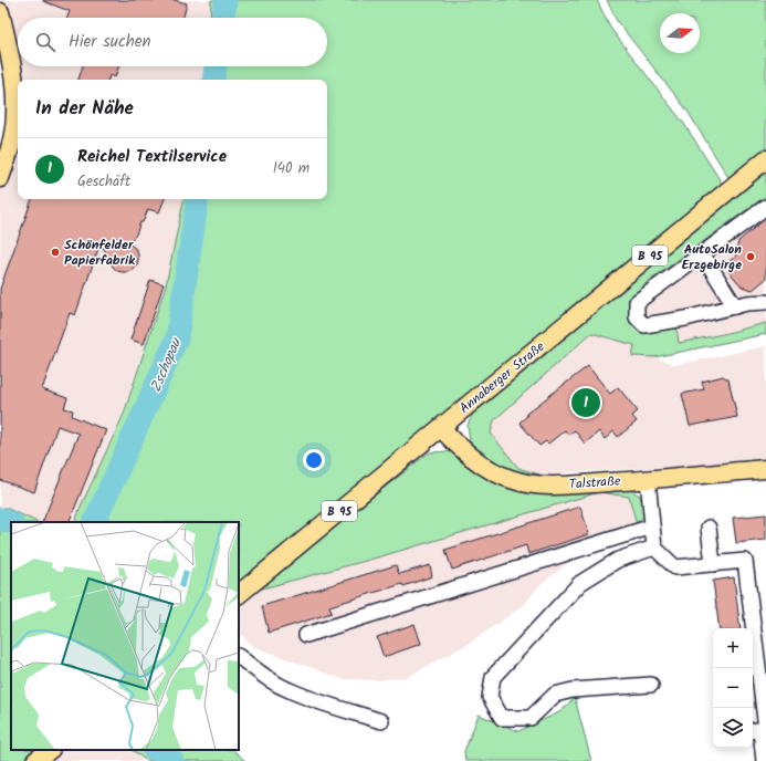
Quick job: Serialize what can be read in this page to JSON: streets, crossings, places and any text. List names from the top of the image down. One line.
{"streets":{"main road":["B 95","Annaberger Straße","Talstraße"]},"crossings":[["Annaberger Straße","Talstraße"]],"water":["Zschopau"],"places":["Schönfelder Papierfabrik","AutoSalon Erzgebirge"],"north":"right","page":{"search":"Hier suchen","heading":"In der Nähe","list":[{"mark":"1","name":"Reichel Textilservice","note":"Geschäft","value":"140 m"}],"pins":"1","map_buttons":["+","−"]}}
